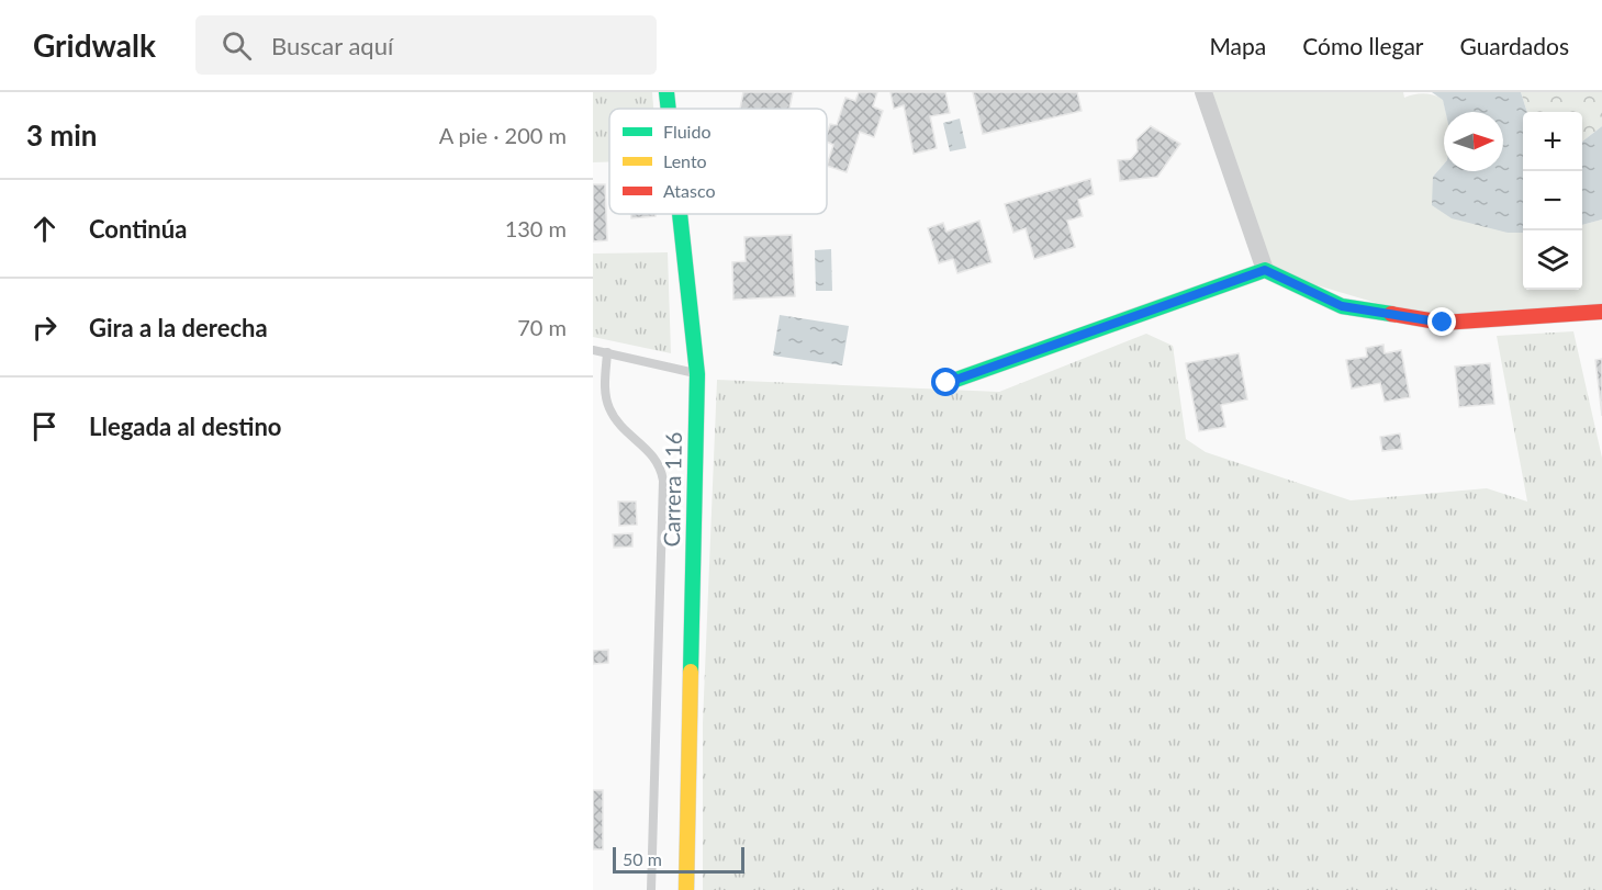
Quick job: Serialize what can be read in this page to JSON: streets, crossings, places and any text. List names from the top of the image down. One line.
{"streets":{"street":["Carrera 116"]},"legend":["Fluido","Lento","Atasco"],"scale_bar":"50 m","north":"right","page":{"header":"Gridwalk","search":"Buscar aquí","nav":["Mapa","Cómo llegar","Guardados"],"heading":["3 min","A pie · 200 m"],"map_buttons":["+","−"],"list":[["Continúa","130 m"],["Gira a la derecha","70 m"],"Llegada al destino"],"scale":"50 m"}}
